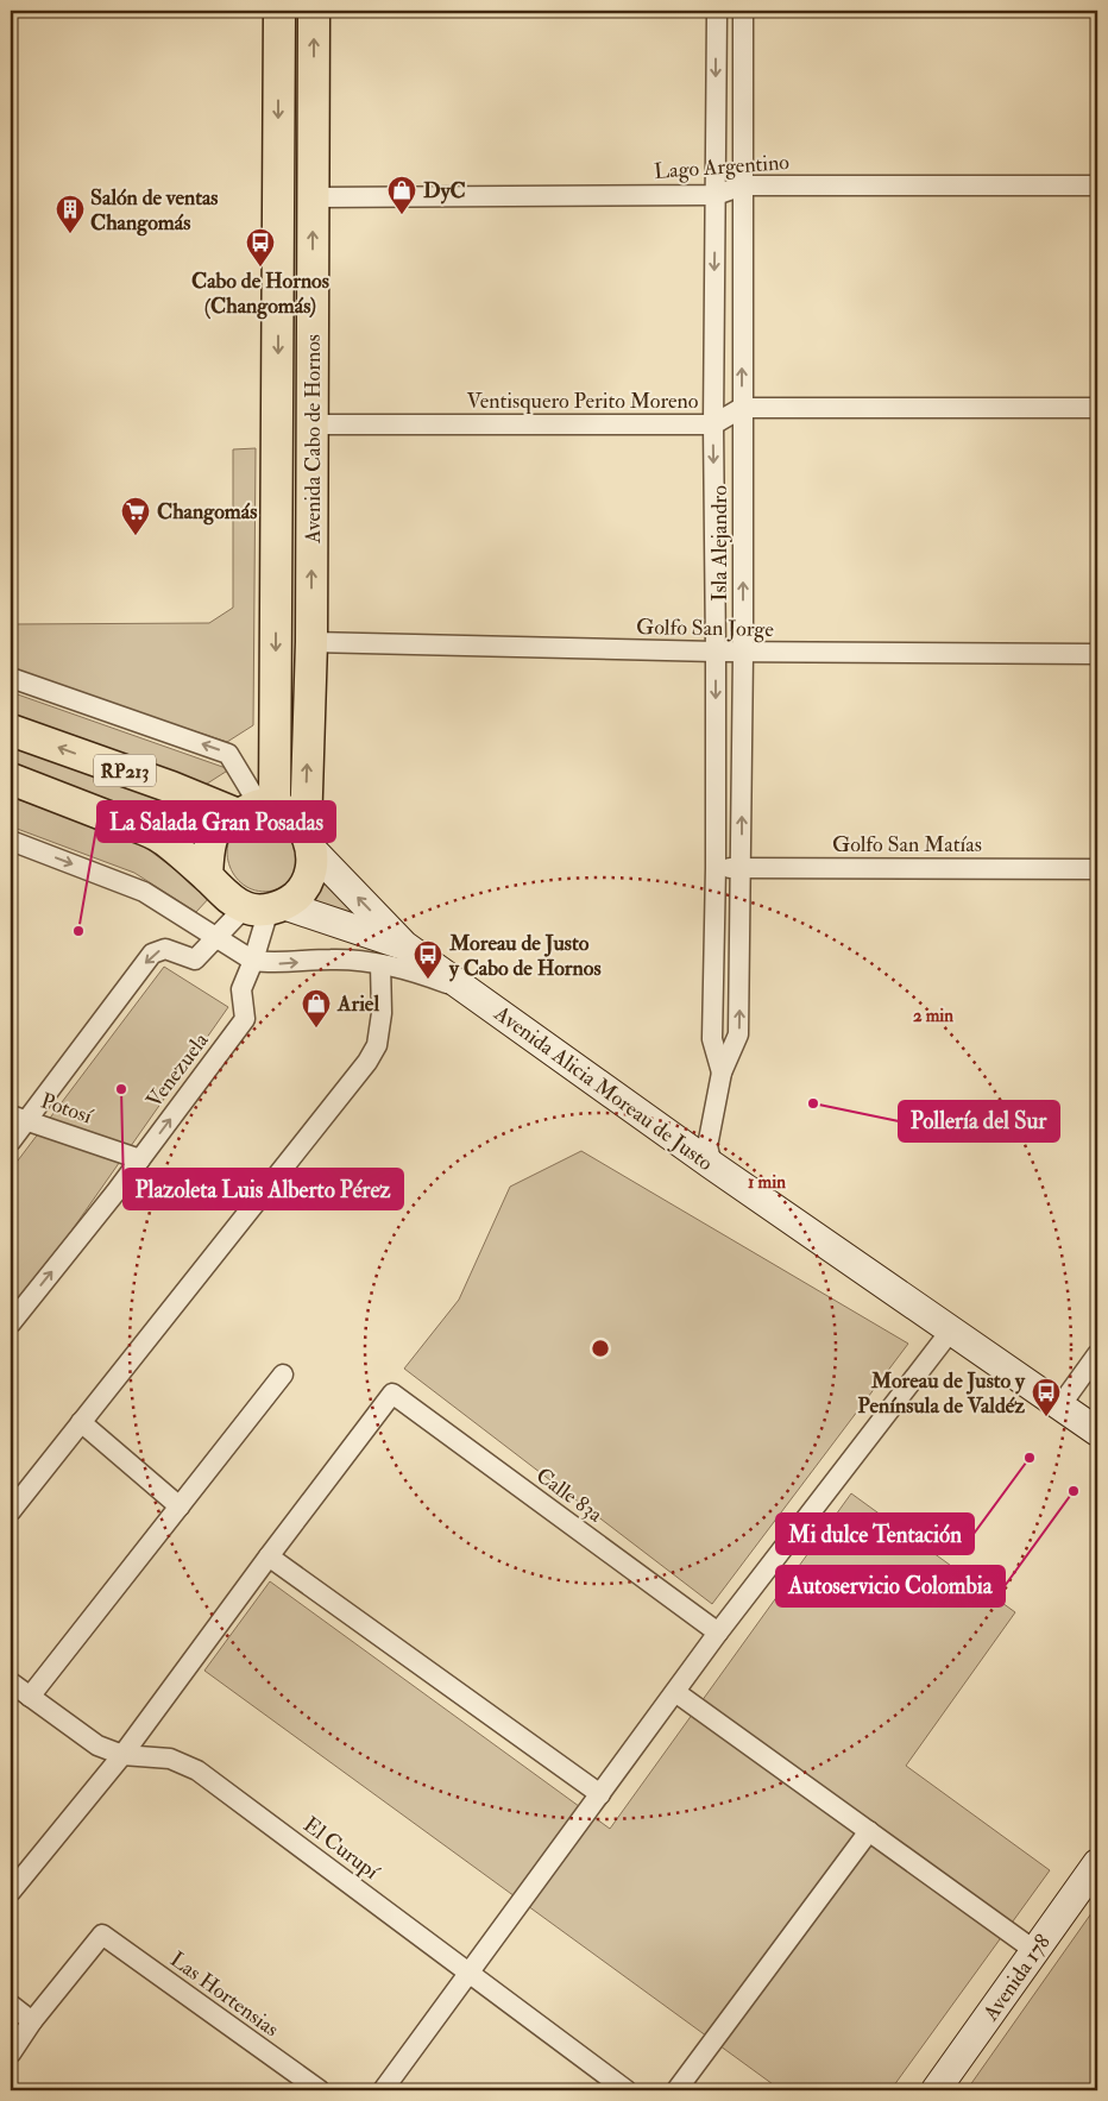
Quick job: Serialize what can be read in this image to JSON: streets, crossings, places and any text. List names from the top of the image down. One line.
{"streets":{"main road":["Avenida Cabo de Hornos","RP213","Avenida Alicia Moreau de Justo","Avenida 178"],"street":["Lago Argentino","Ventisquero Perito Moreno","Isla Alejandro","Golfo San Jorge","Golfo San Matías","Venezuela","Potosí","Calle 83a","El Curupí","Las Hortensias"]},"crossings":[["Lago Argentino","Avenida Cabo de Hornos"],["Lago Argentino","Isla Alejandro"],["Ventisquero Perito Moreno","Avenida Cabo de Hornos"],["Ventisquero Perito Moreno","Isla Alejandro"],["Avenida Cabo de Hornos","Golfo San Jorge"],["Avenida Cabo de Hornos","Venezuela"],["Avenida Cabo de Hornos","Avenida Alicia Moreau de Justo"],["Isla Alejandro","Golfo San Jorge"],["Isla Alejandro","Golfo San Matías"],["Isla Alejandro","Avenida Alicia Moreau de Justo"],["Venezuela","Avenida Alicia Moreau de Justo"],["Venezuela","Potosí"]],"places":{"shop":["DyC","Ariel"],"building":["Salón de ventas Changomás"],"bus stop":["Cabo de Hornos (Changomás)","Moreau de Justo y Cabo de Hornos","Moreau de Justo y Península de Valdéz"],"supermarket":["Changomás"],"other":["La Salada Gran Posadas","Plazoleta Luis Alberto Pérez","Pollería del Sur","Mi dulce Tentación","Autoservicio Colombia"]},"rings":["2 min","1 min"]}
